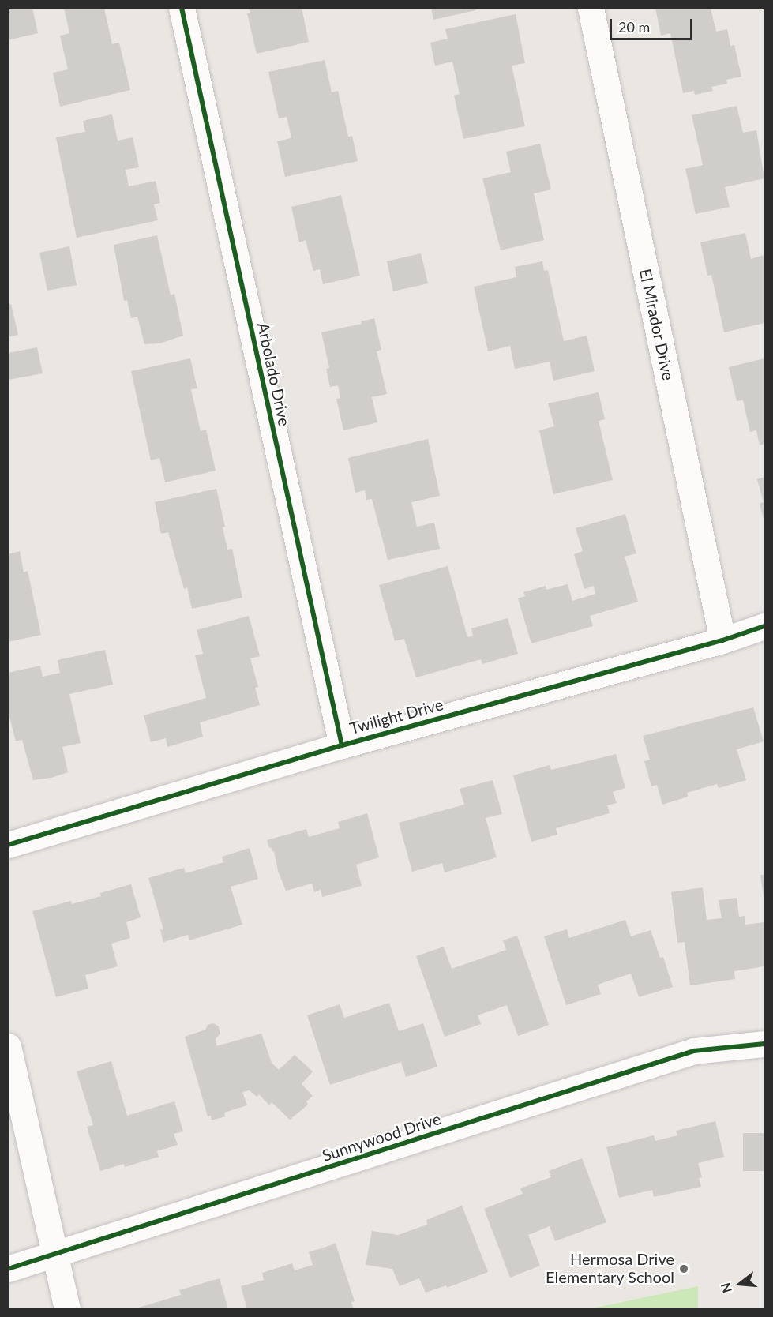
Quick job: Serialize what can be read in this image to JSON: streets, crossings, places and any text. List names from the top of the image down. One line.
{"streets":{"street":["El Mirador Drive","Arbolado Drive","Twilight Drive","Sunnywood Drive"]},"crossings":[["El Mirador Drive","Twilight Drive"],["Arbolado Drive","Twilight Drive"]],"places":["Hermosa Drive Elementary School"],"scale_bar":"20 m","north":"left"}
